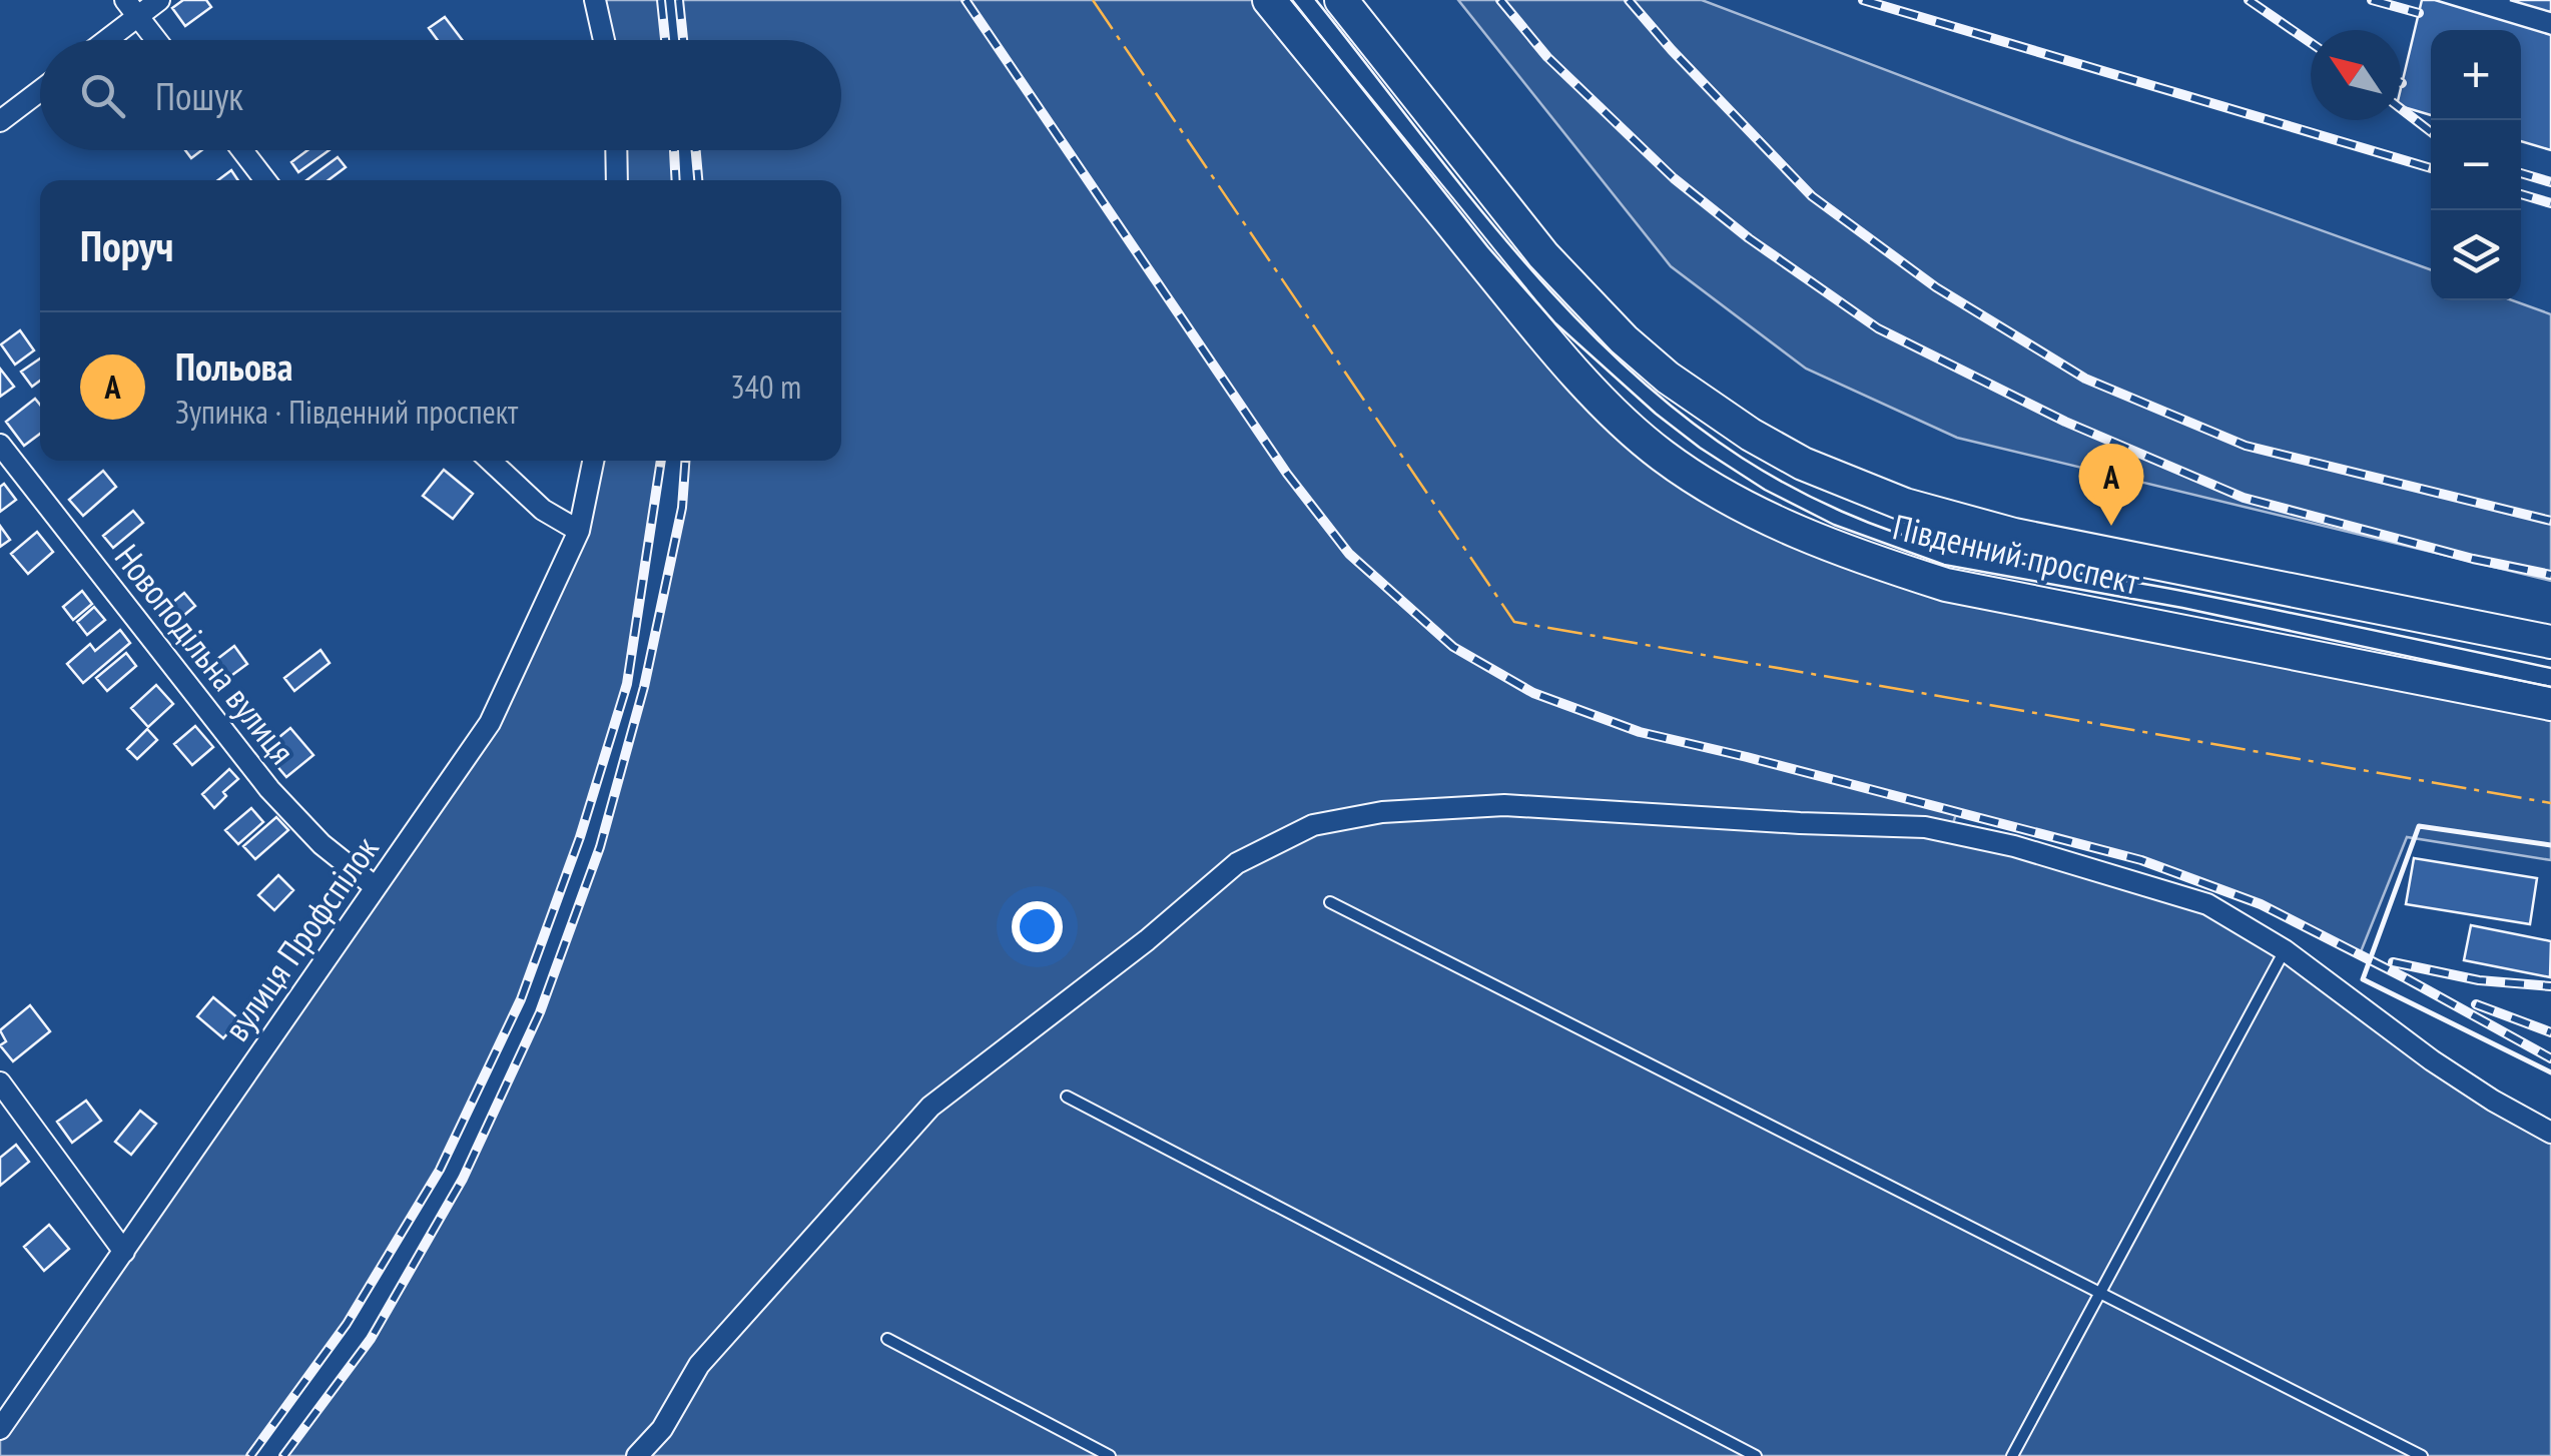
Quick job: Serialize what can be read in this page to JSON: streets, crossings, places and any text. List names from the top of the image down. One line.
{"streets":{"main road":["Південний проспект"],"street":["Новоподільна вулиця","вулиця Профспілок"]},"crossings":[["Новоподільна вулиця","вулиця Профспілок"]],"north":"top left","page":{"map_buttons":["+","−"],"search":"Пошук","heading":"Поруч","list":[{"mark":"A","name":"Польова","note":"Зупинка · Південний проспект","value":"340 m"}],"pins":"A"}}
